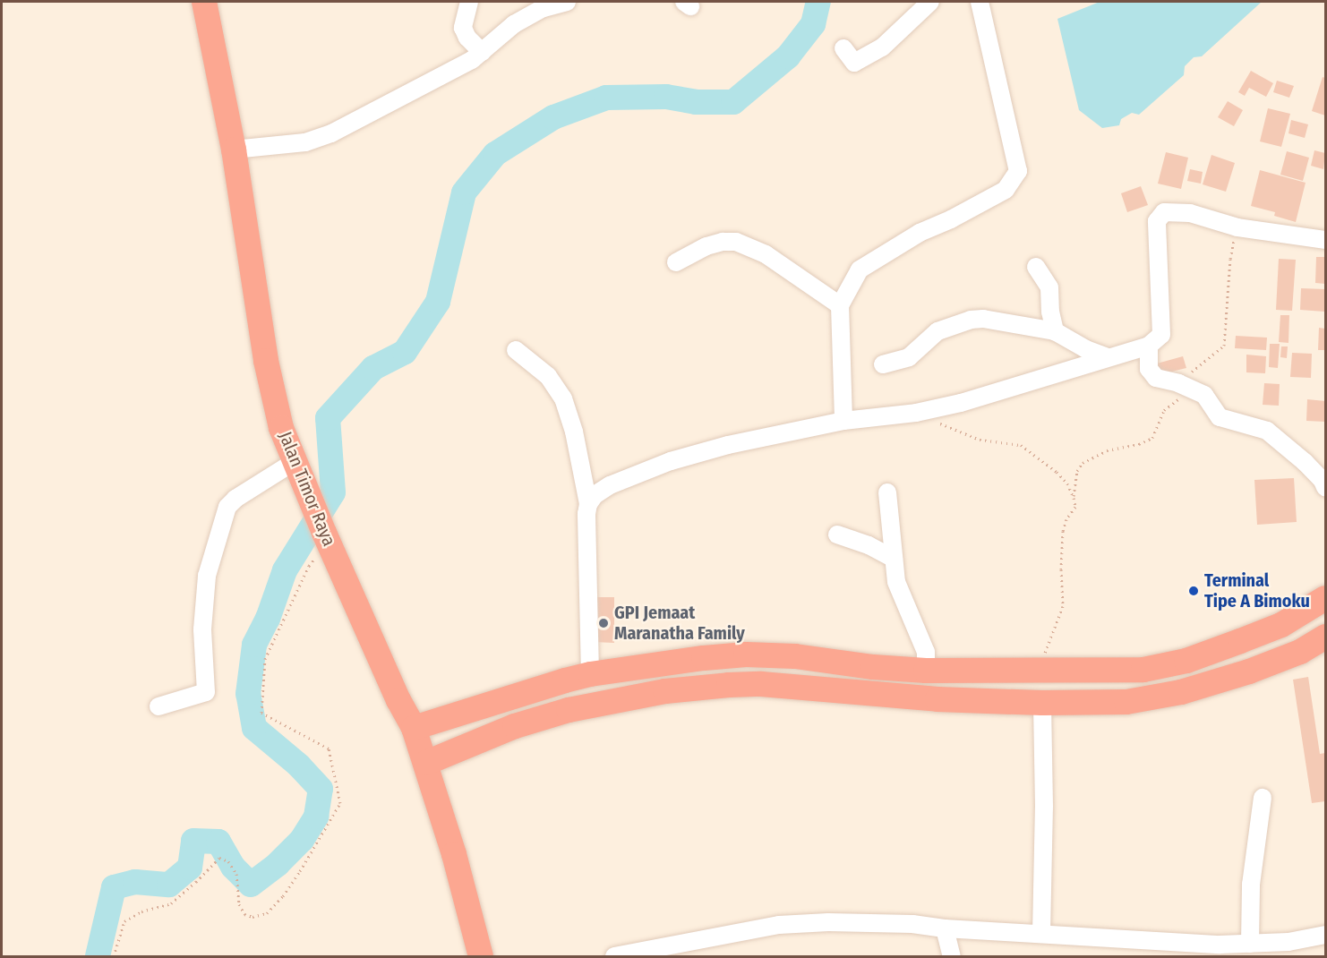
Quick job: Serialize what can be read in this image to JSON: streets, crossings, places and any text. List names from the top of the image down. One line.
{"streets":{"highway":["Jalan Timor Raya"]},"places":["Terminal Tipe A Bimoku","GPI Jemaat Maranatha Family"]}
